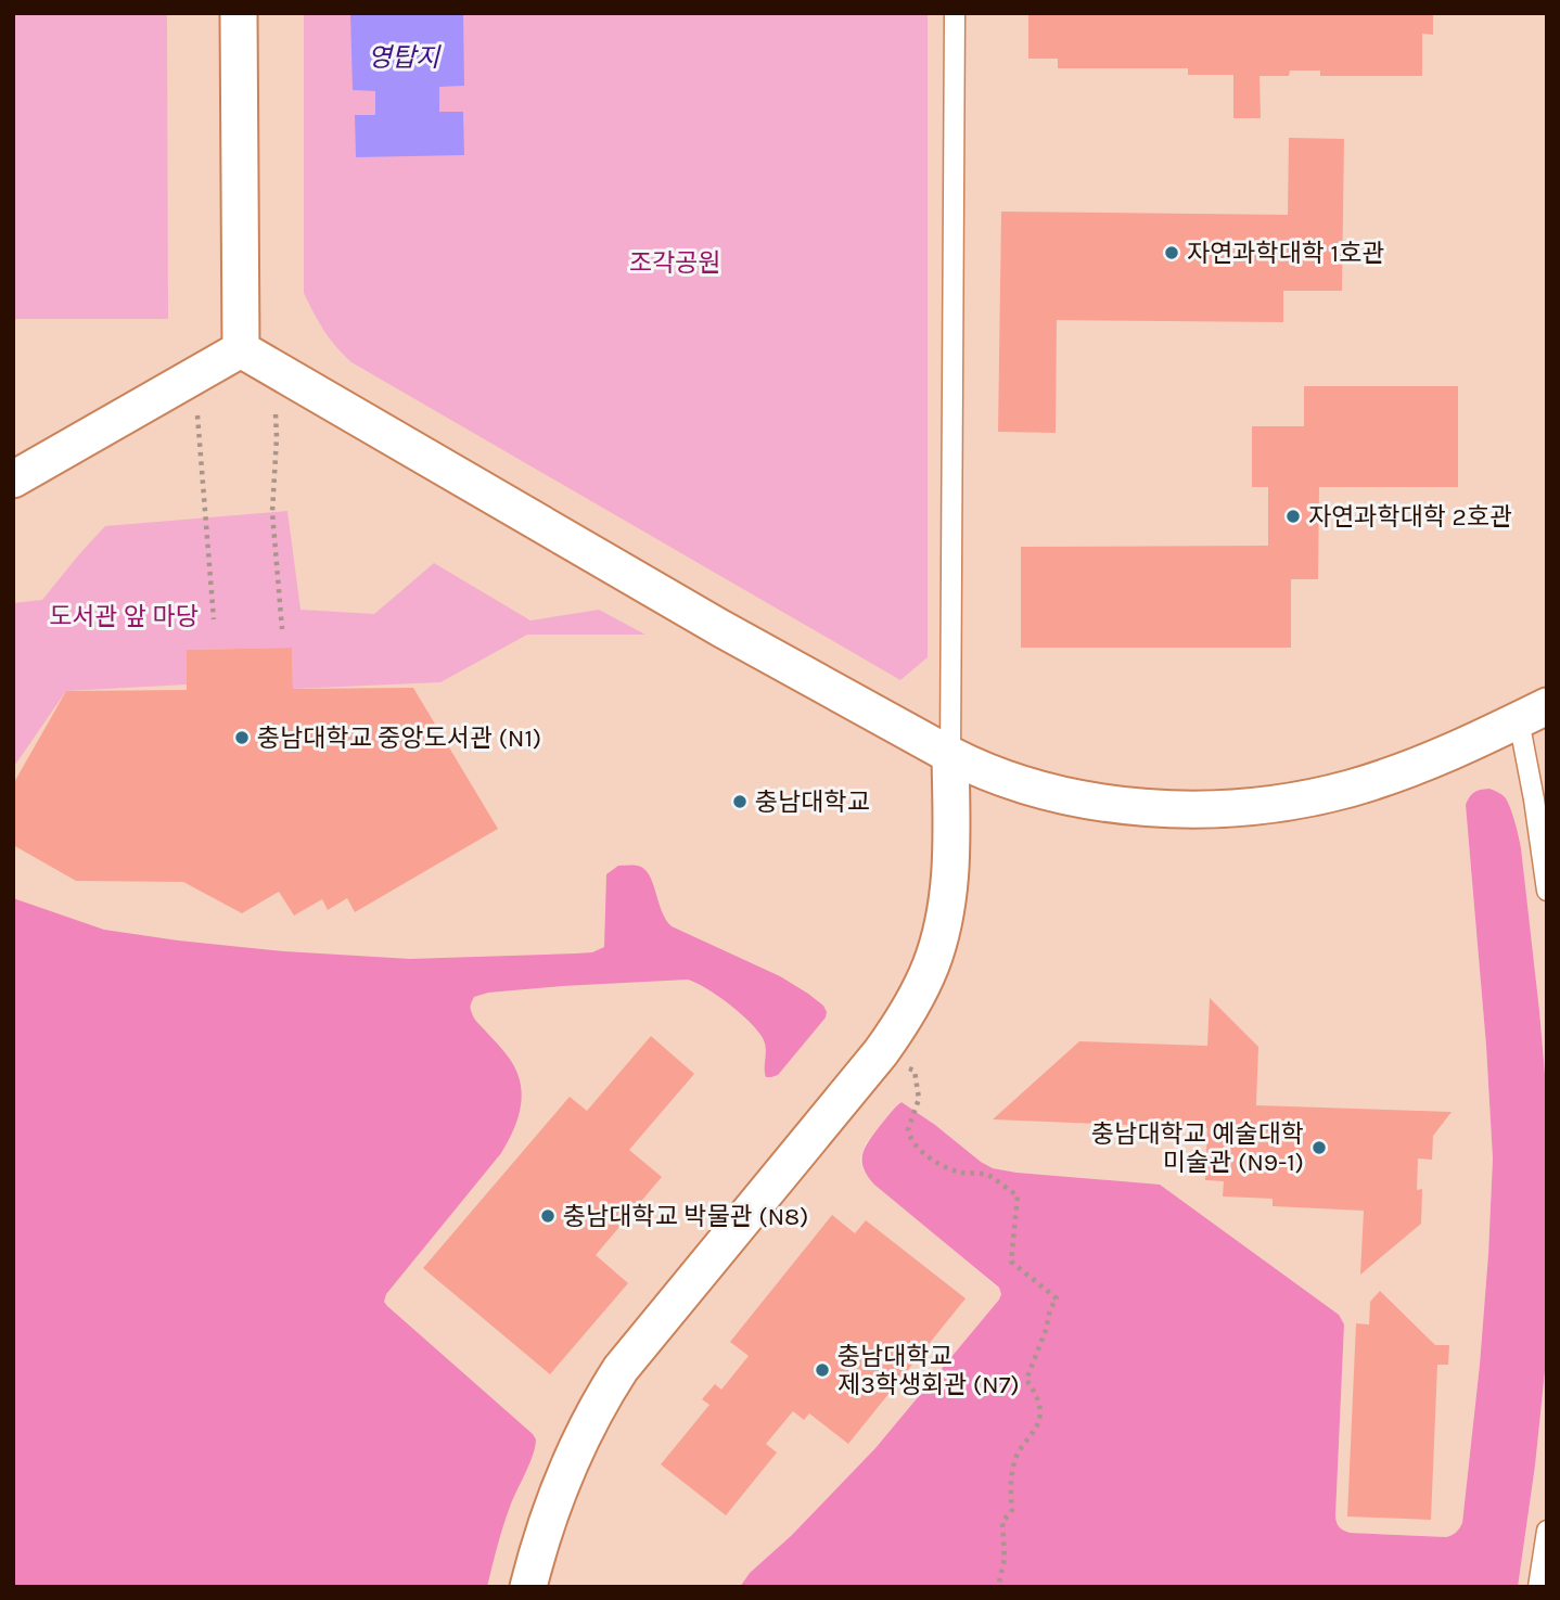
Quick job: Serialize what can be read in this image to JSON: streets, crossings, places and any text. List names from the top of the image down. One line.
{"water":["영탑지"],"parks":["조각공원","도서관 앞 마당"],"places":["자연과학대학 1호관","자연과학대학 2호관","충남대학교 중앙도서관 (N1)","충남대학교","충남대학교 예술대학 미술관 (N9-1)","충남대학교 박물관 (N8)","충남대학교 제3학생회관 (N7)"]}
